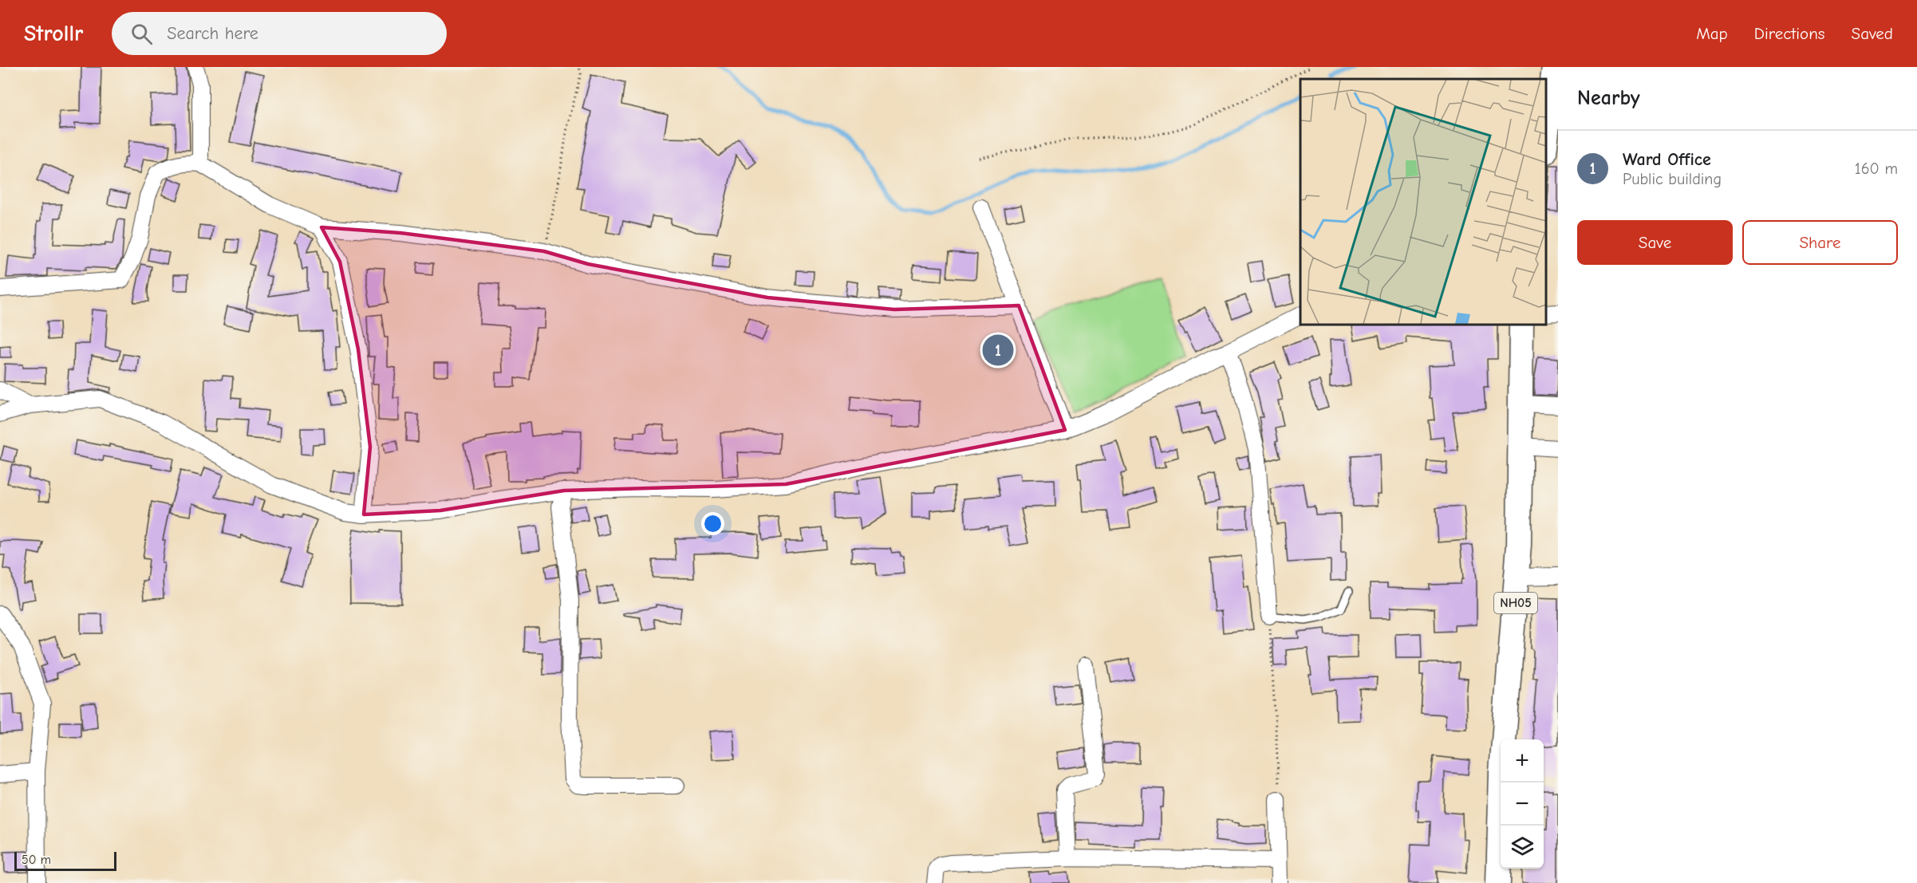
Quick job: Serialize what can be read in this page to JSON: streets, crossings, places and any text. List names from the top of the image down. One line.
{"streets":{"main road":["NH05"]},"scale_bar":"50 m","page":{"header":"Strollr","search":"Search here","nav":["Map","Directions","Saved"],"heading":"Nearby","list":[{"mark":"1","name":"Ward Office","note":"Public building","value":"160 m"}],"buttons":["Save","Share"],"pins":"1","map_buttons":["+","−"],"scale":"50 m"}}
